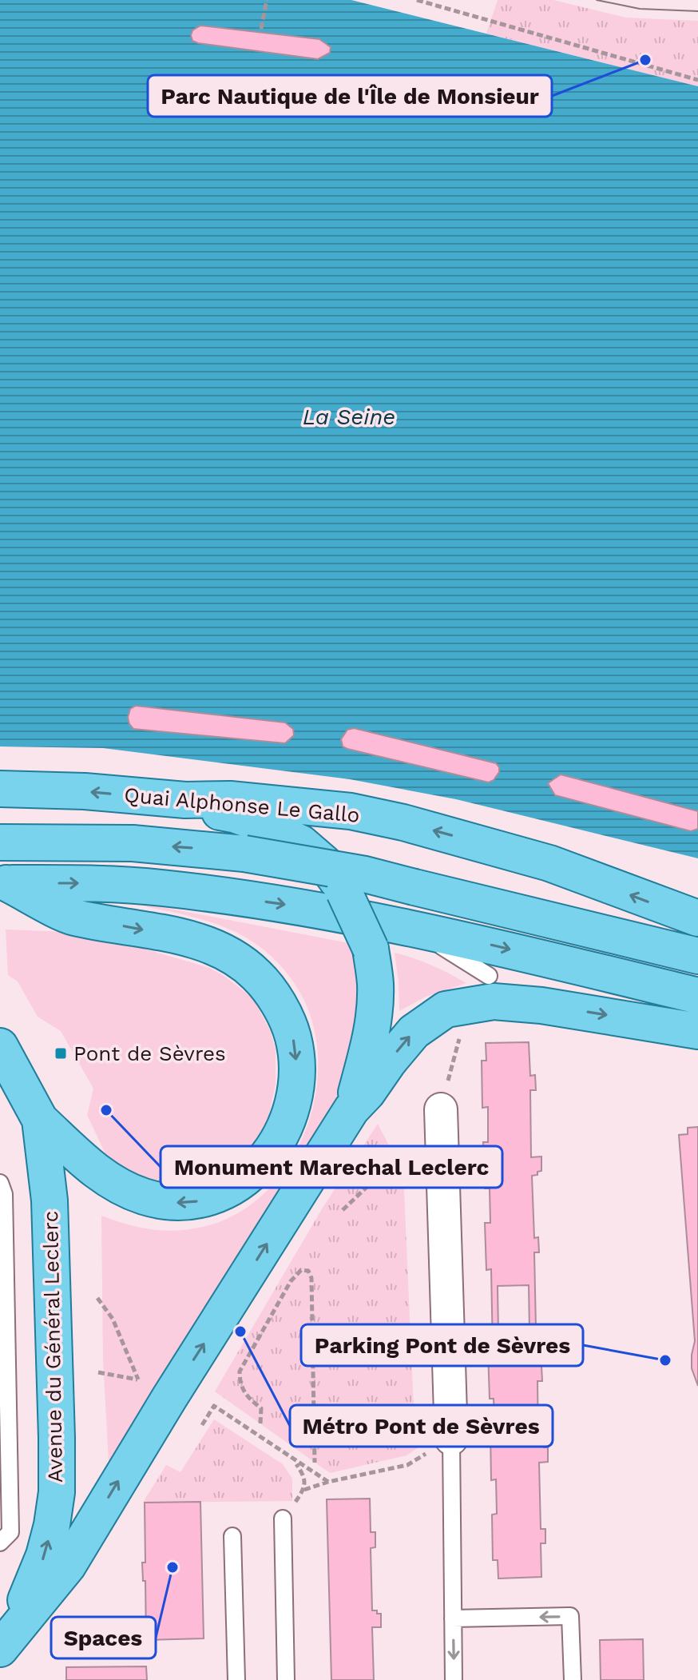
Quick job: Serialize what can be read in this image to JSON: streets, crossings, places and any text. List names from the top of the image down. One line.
{"streets":{"main road":["Quai Alphonse Le Gallo","Avenue du Général Leclerc"]},"one_way":["Avenue du Général Leclerc"],"water":["La Seine"],"places":{"other":["Parc Nautique de l'Île de Monsieur","Monument Marechal Leclerc","Métro Pont de Sèvres","Parking Pont de Sèvres","Spaces"],"transit":["Pont de Sèvres"]}}
